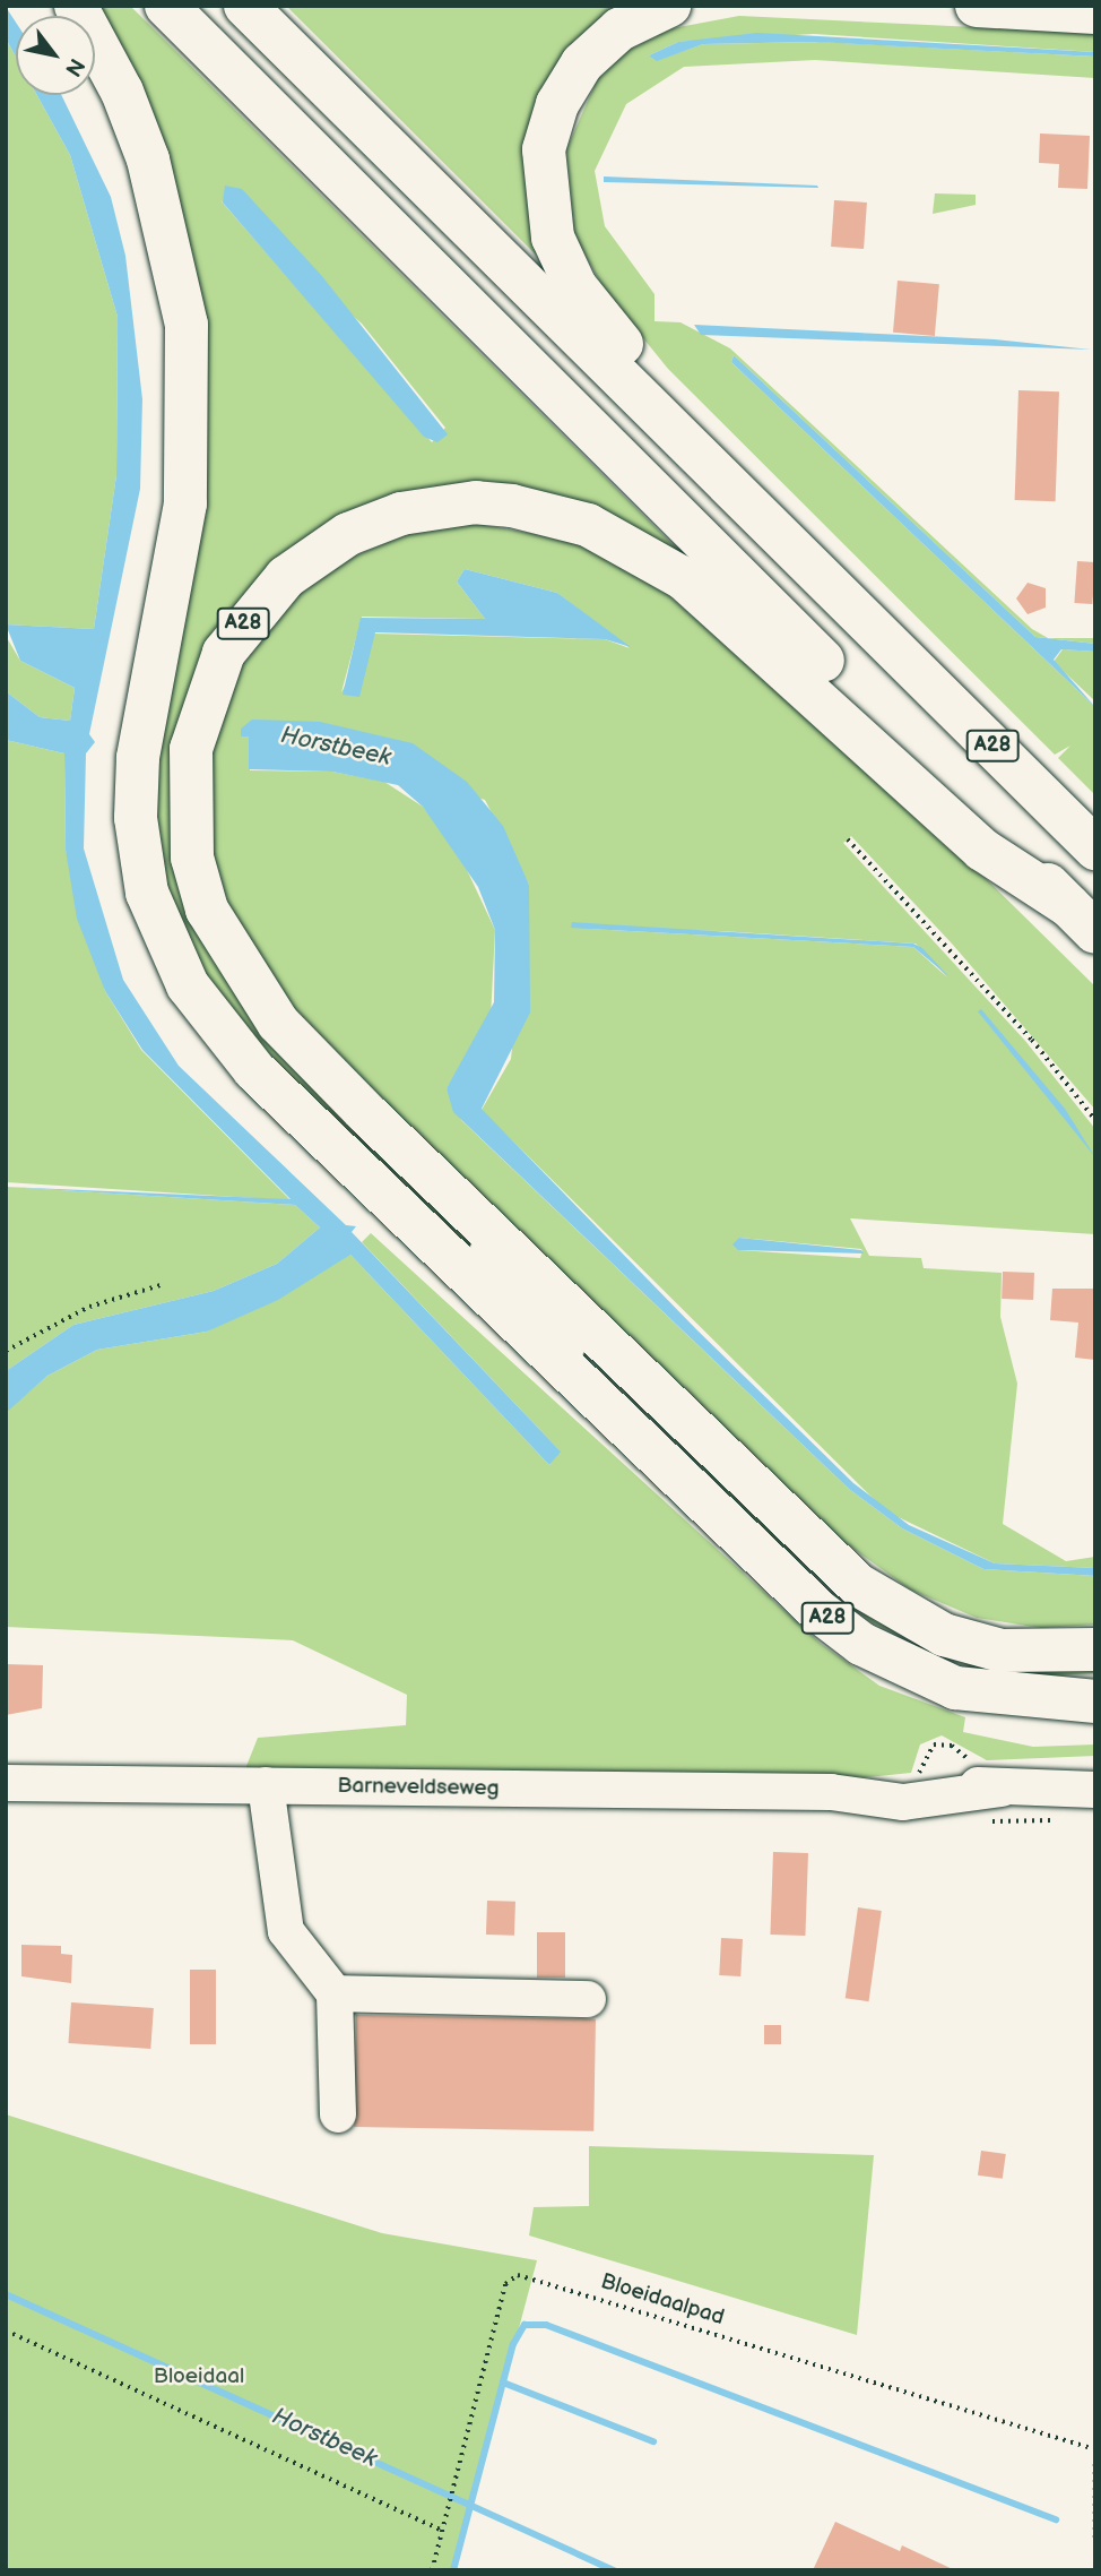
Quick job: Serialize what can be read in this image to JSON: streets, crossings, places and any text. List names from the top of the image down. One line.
{"streets":{"highway":["A28"],"street":["Barneveldseweg"],"path":["Bloeidaalpad"]},"water":["Horstbeek"],"parks":["Bloeidaal"],"north":"bottom right"}
